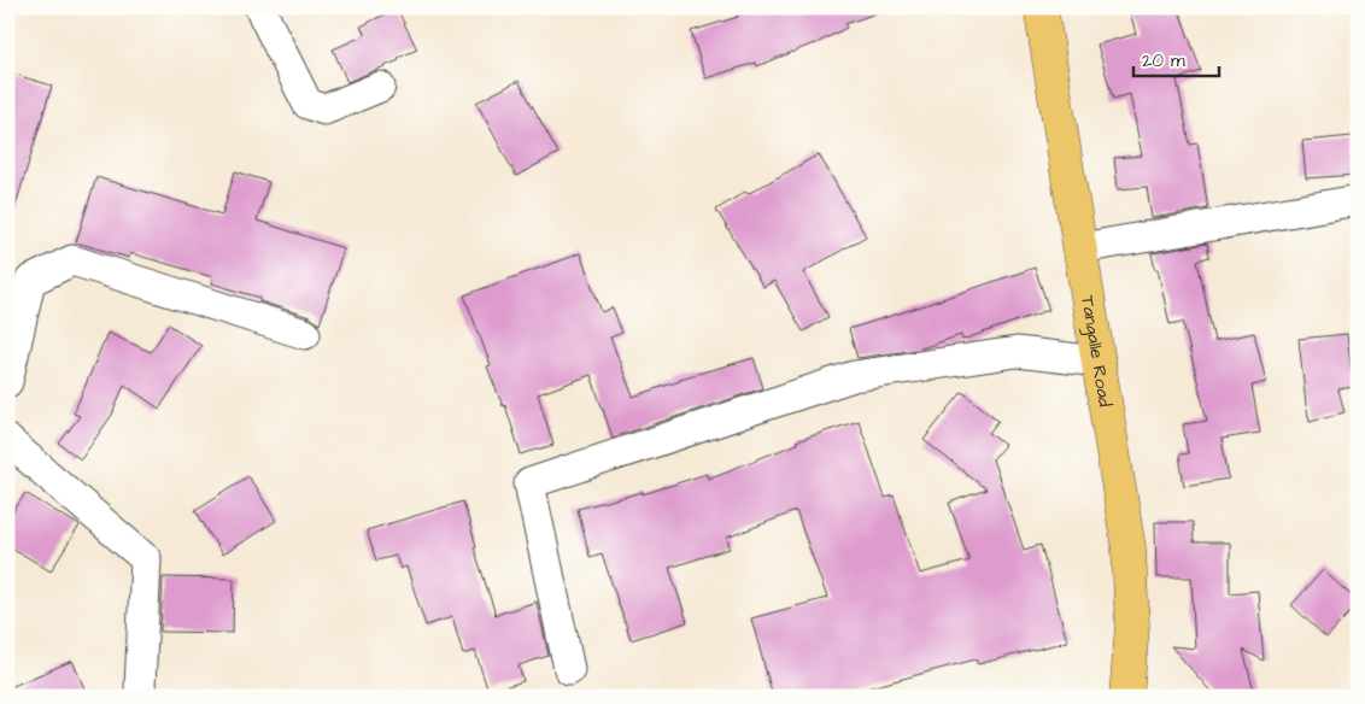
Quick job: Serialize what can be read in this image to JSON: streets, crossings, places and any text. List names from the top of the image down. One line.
{"streets":{"highway":["Tangalle Road"]},"scale_bar":"20 m"}
